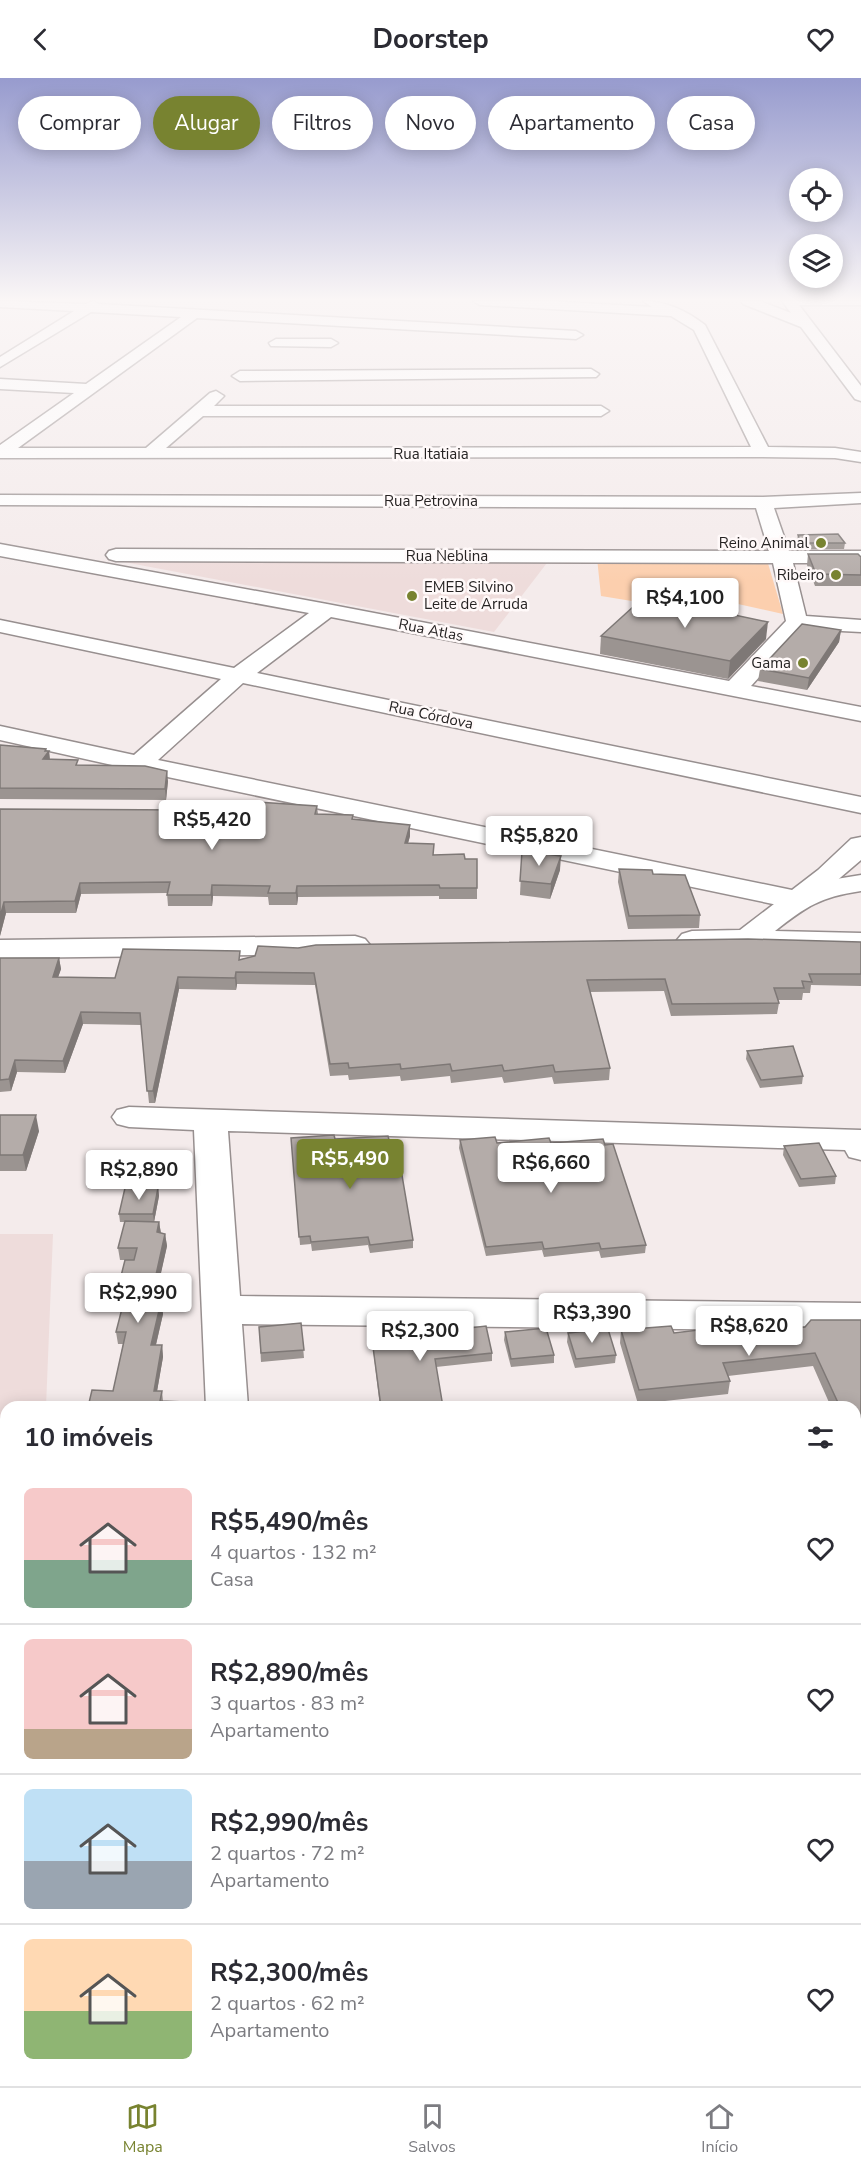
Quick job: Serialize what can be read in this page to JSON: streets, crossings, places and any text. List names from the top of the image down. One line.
{"streets":{"street":["Rua Itatiaia","Rua Petrovina","Rua Neblina","Rua Atlas","Rua Córdova"]},"crossings":[["Rua Neblina","Rua Atlas"]],"places":["Reino Animal","Ribeiro","EMEB Silvino Leite de Arruda","Gama"],"page":{"header":"Doorstep","chip":["Comprar","Alugar","Filtros","Novo","Apartamento","Casa"],"price":["R$4,100","R$5,420","R$5,820","R$5,490","R$6,660","R$2,890","R$2,990","R$3,390","R$8,620","R$2,300"],"heading":"10 imóveis","list":[{"name":"R$5,490/mês","note":"4 quartos · 132 m² · Casa"},{"name":"R$2,890/mês","note":"3 quartos · 83 m² · Apartamento"},{"name":"R$2,990/mês","note":"2 quartos · 72 m² · Apartamento"},{"name":"R$2,300/mês","note":"2 quartos · 62 m² · Apartamento"}],"tabs":["Mapa","Salvos","Início"]}}
